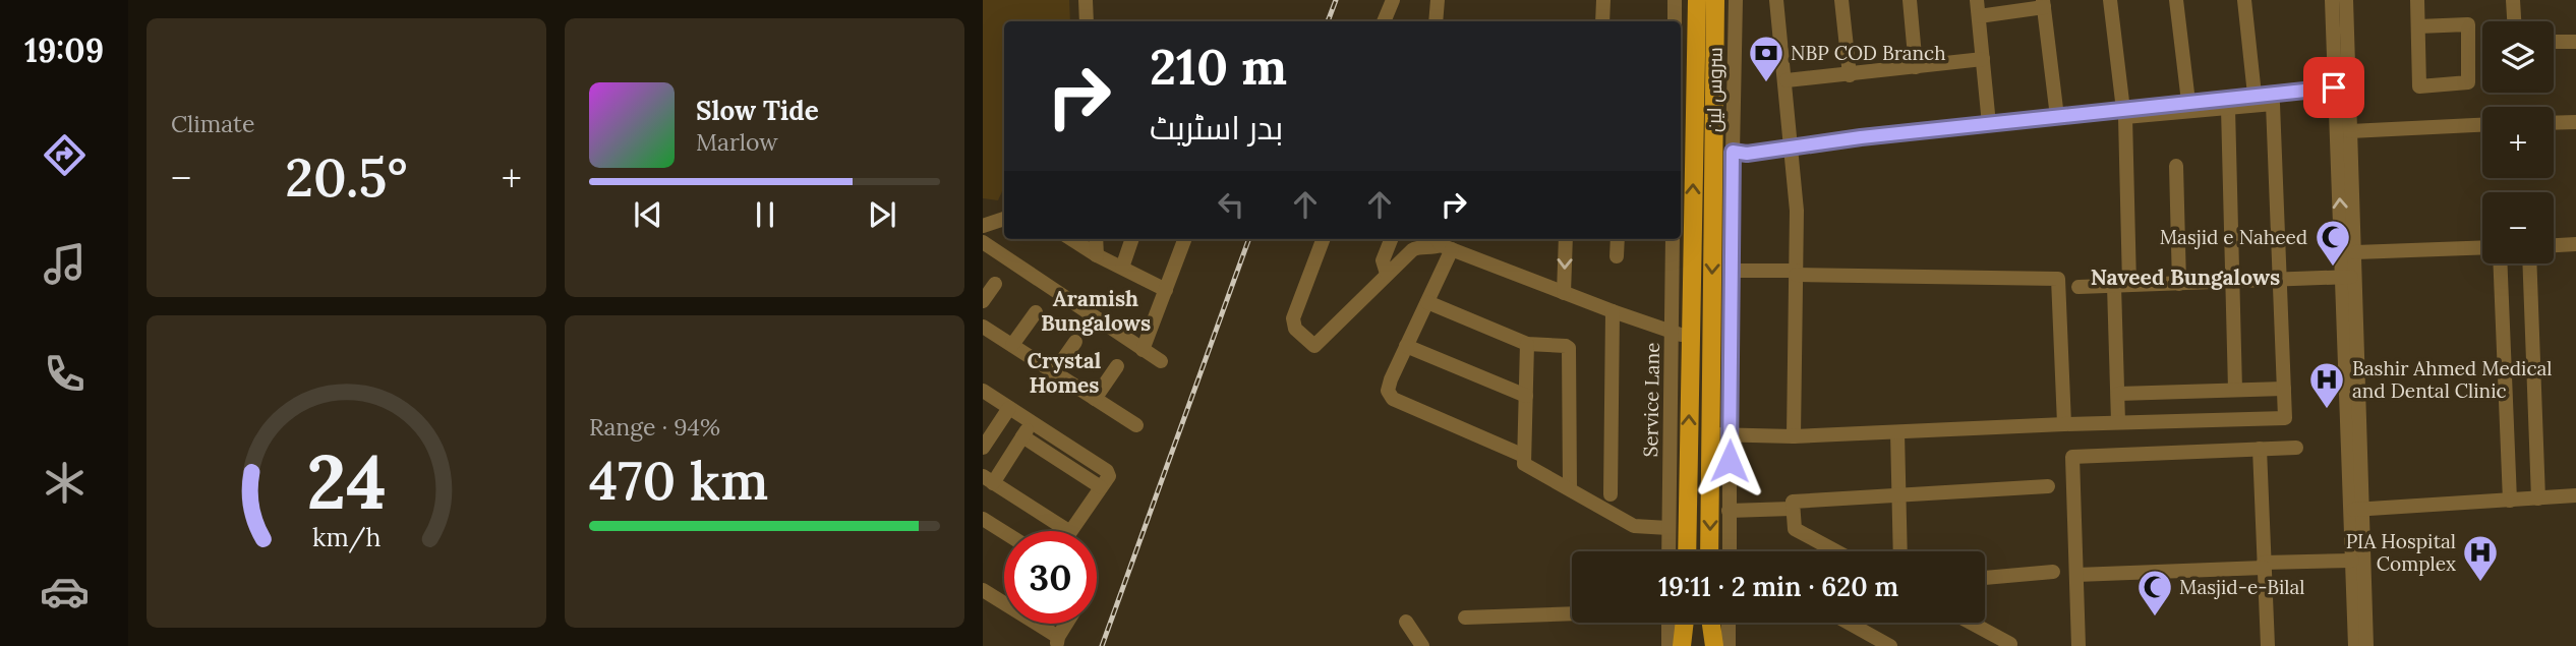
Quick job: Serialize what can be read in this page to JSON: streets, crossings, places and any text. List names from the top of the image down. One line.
{"streets":{"street":["سروس لین","Service Lane"]},"districts":["Naveed Bungalows","Aramish Bungalows","Crystal Homes"],"places":{"bank":["NBP COD Branch"],"mosque":["Masjid e Naheed","Masjid-e-Bilal"],"hospital":["Bashir Ahmed Medical and Dental Clinic","PIA Hospital Complex"]},"page":{"tabs":"19:09","tile":["Climate",["Range · 94%","470 km"]],"map_buttons":["+","−"],"turn":["210 m","بدر اسٹریٹ"],"song":["Slow Tide","Marlow"],"heat":["−","20.5°","+"],"limit":"30","trip":"19:11 · 2 min · 620 m","gauge":["24","km/h"]}}
